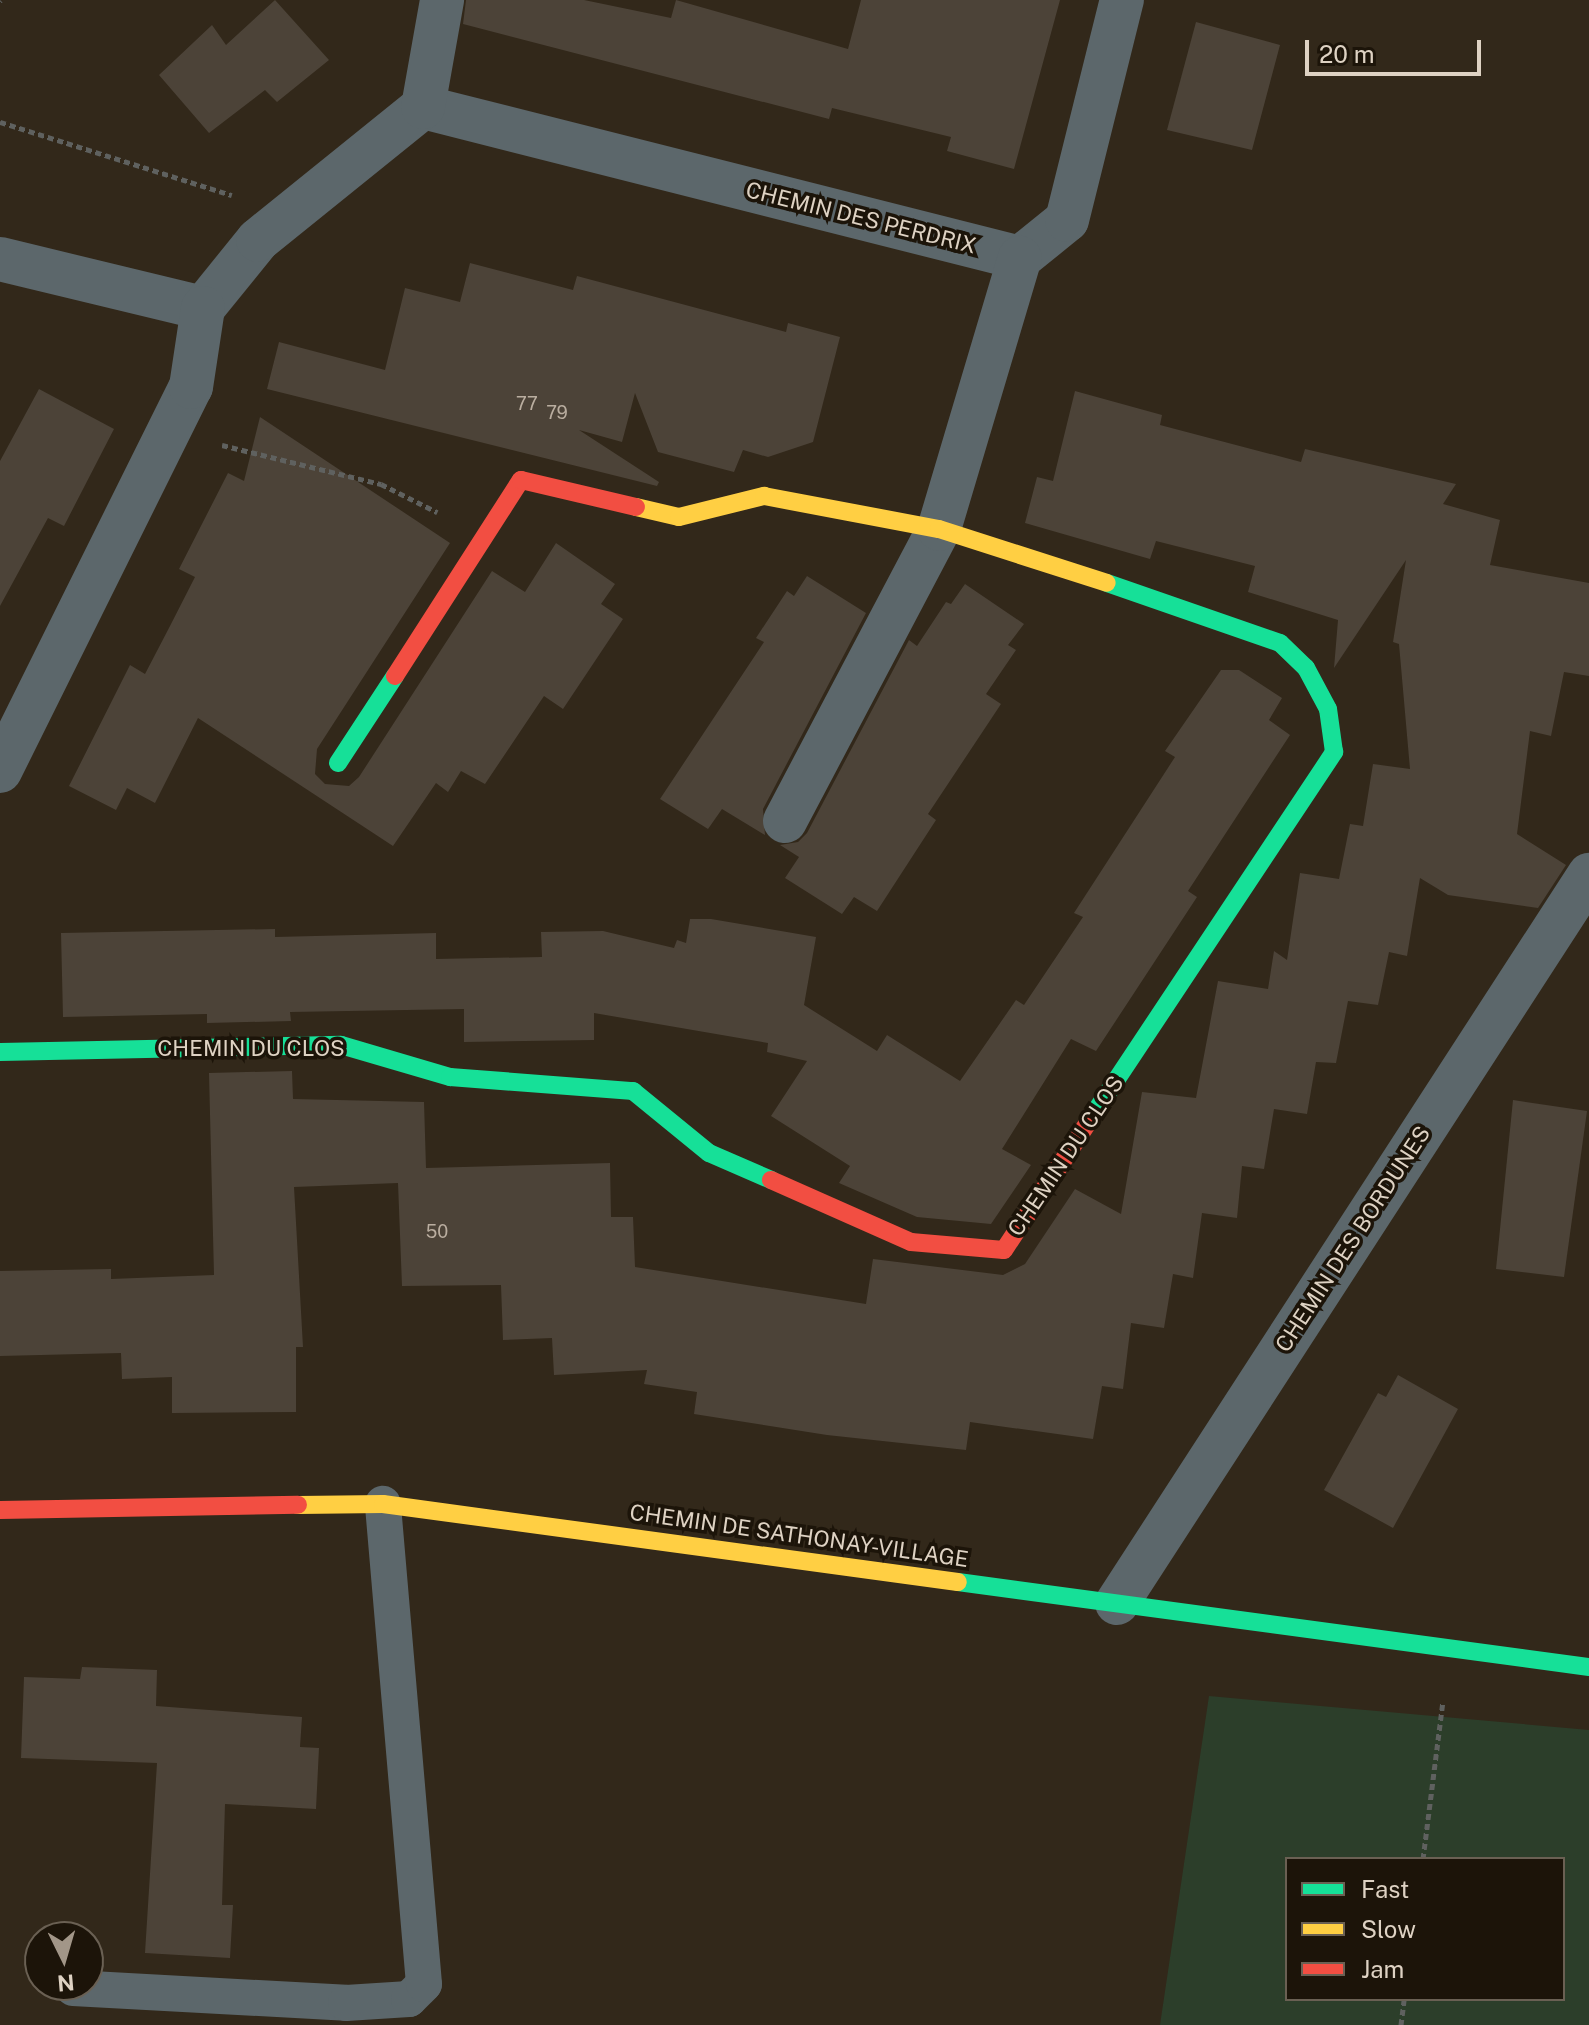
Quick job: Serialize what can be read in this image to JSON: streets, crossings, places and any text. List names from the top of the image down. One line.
{"streets":{"street":["CHEMIN DES PERDRIX","CHEMIN DU CLOS","CHEMIN DES BORDUNES","CHEMIN DE SATHONAY-VILLAGE"]},"crossings":[["CHEMIN DES BORDUNES","CHEMIN DE SATHONAY-VILLAGE"]],"house_numbers":["77","79","50"],"legend":["Fast","Slow","Jam"],"scale_bar":"20 m","north":"bottom"}
